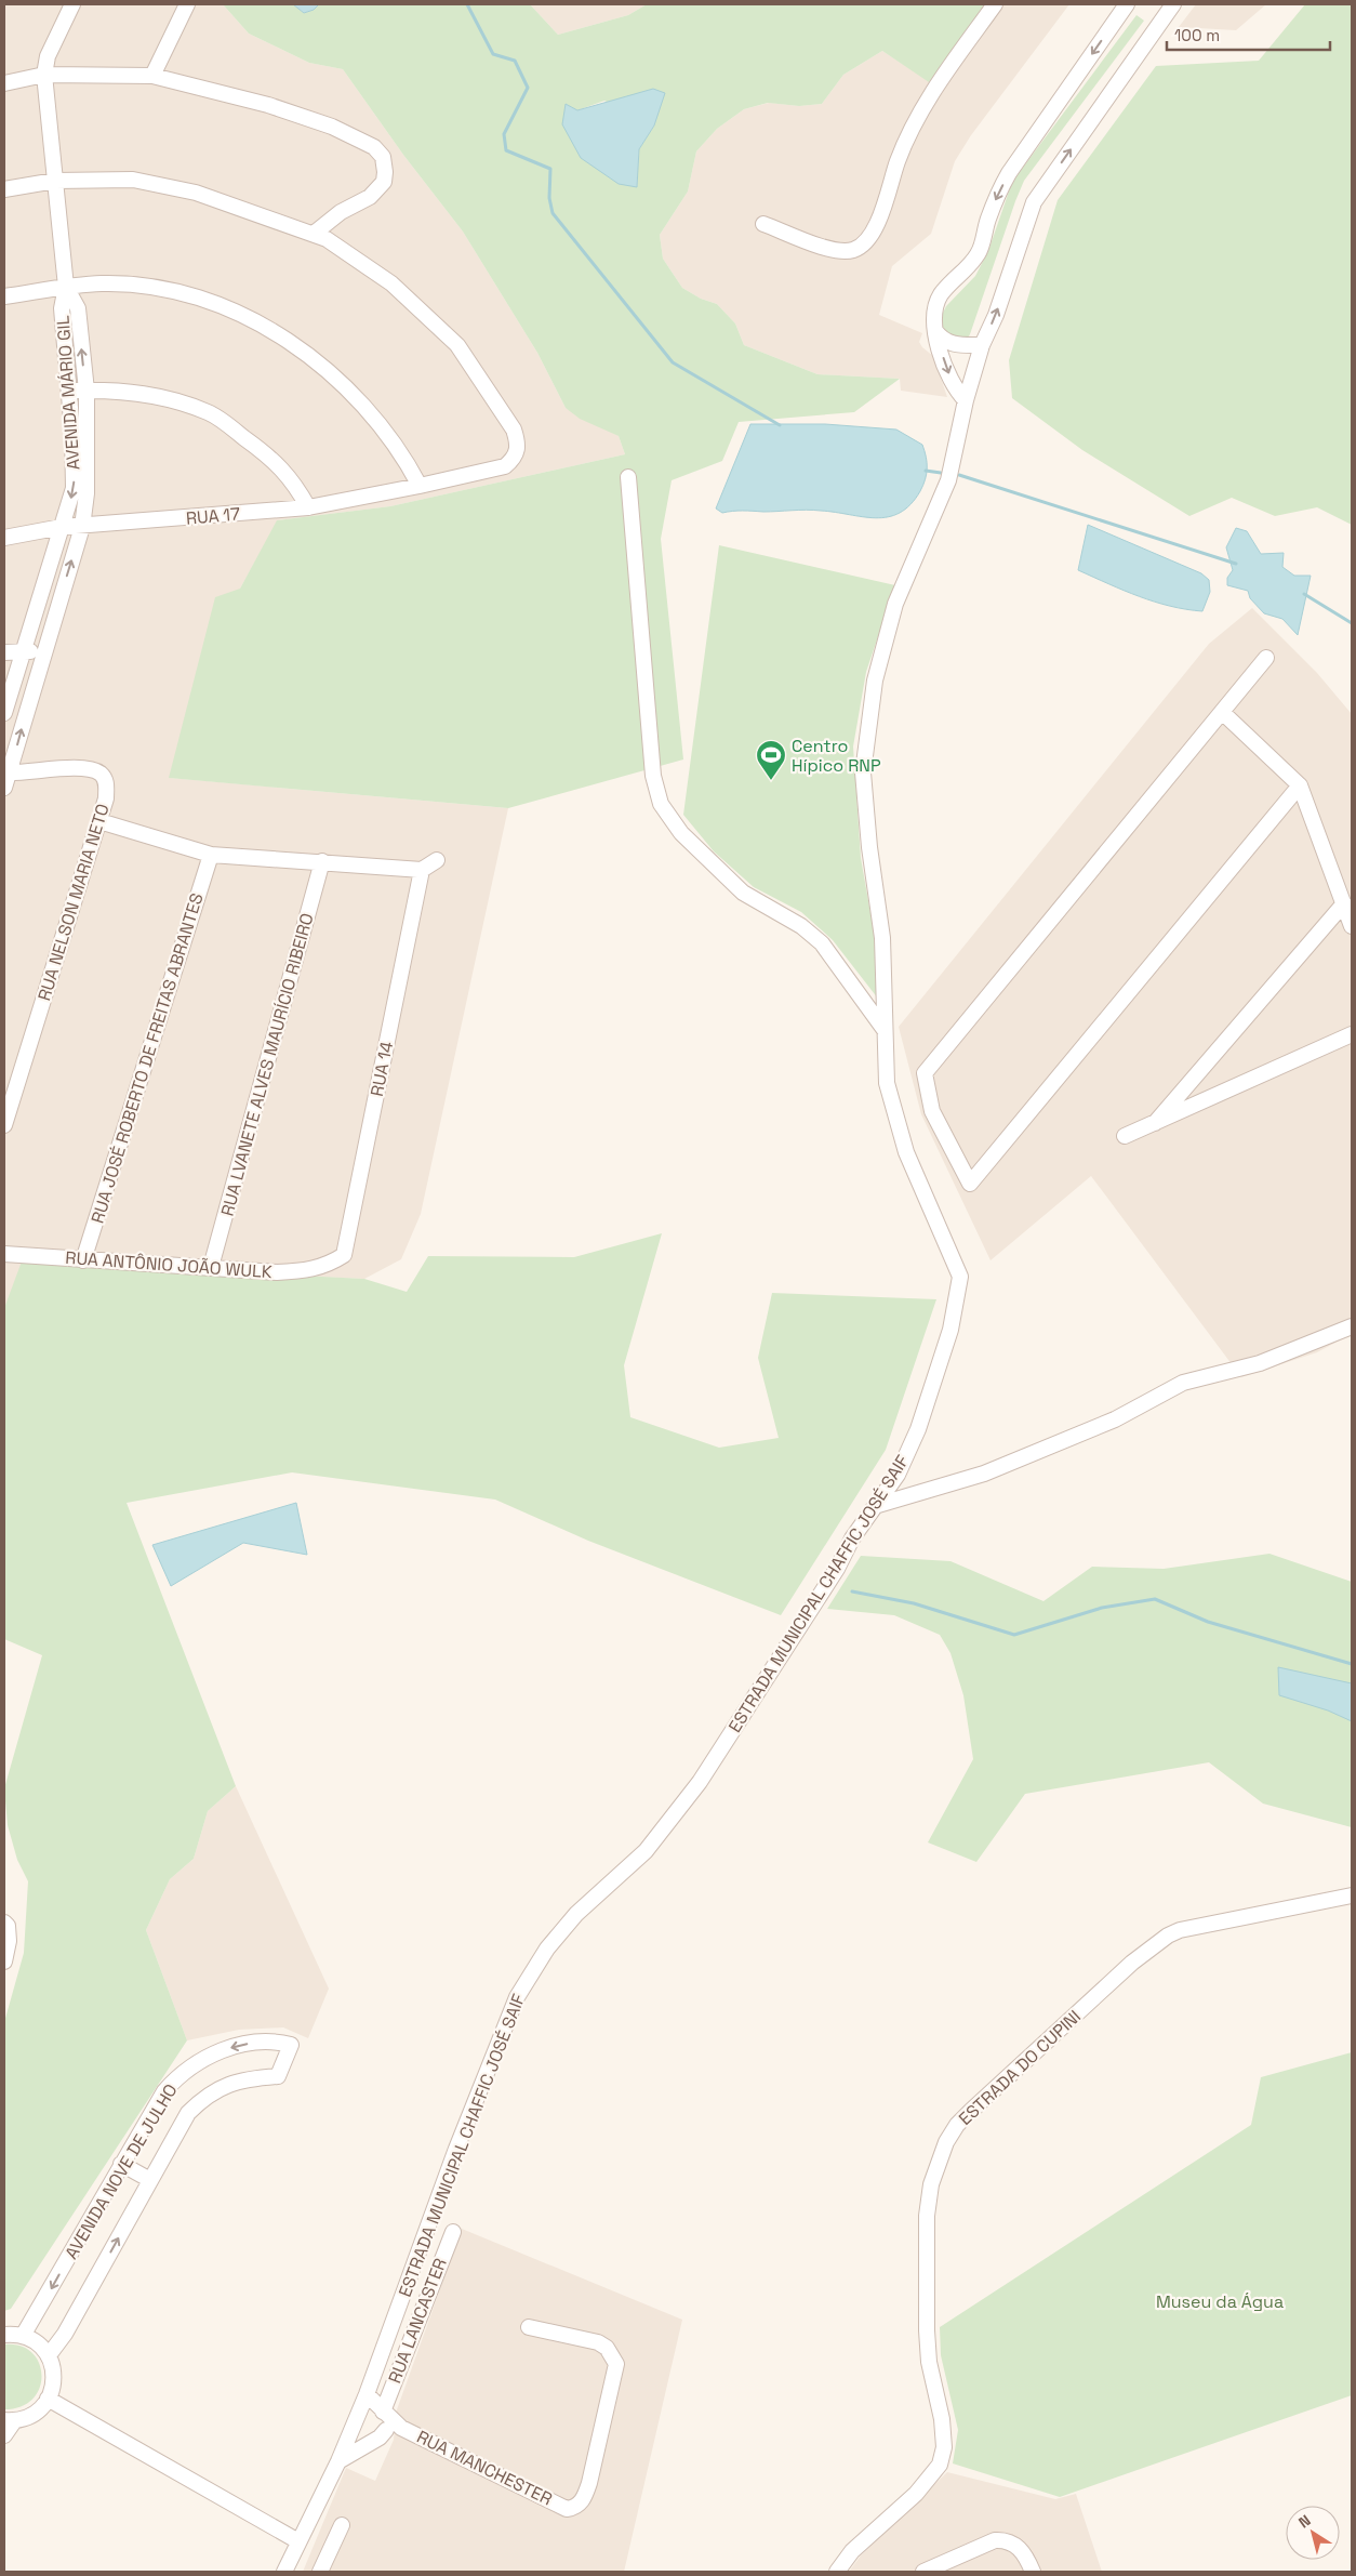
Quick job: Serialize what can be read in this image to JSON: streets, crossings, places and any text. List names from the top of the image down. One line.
{"streets":{"street":["AVENIDA MÁRIO GIL","RUA 17","RUA NELSON MARIA NETO","RUA JOSÉ ROBERTO DE FREITAS ABRANTES","RUA LVANETE ALVES MAURÍCIO RIBEIRO","RUA 14","RUA ANTÔNIO JOÃO WULK","ESTRADA MUNICIPAL CHAFFIC JOSÉ SAIF","ESTRADA DO CUPINI","AVENIDA NOVE DE JULHO","RUA LANCASTER","RUA MANCHESTER"]},"crossings":[["AVENIDA MÁRIO GIL","RUA 17"],["AVENIDA MÁRIO GIL","RUA NELSON MARIA NETO"],["RUA JOSÉ ROBERTO DE FREITAS ABRANTES","RUA ANTÔNIO JOÃO WULK"],["RUA LVANETE ALVES MAURÍCIO RIBEIRO","RUA ANTÔNIO JOÃO WULK"],["RUA 14","RUA ANTÔNIO JOÃO WULK"],["ESTRADA MUNICIPAL CHAFFIC JOSÉ SAIF","RUA MANCHESTER"],["RUA LANCASTER","RUA MANCHESTER"]],"parks":["Museu da Água"],"places":{"sports":["Centro Hípico RNP"]},"scale_bar":"100 m","north":"top left"}
